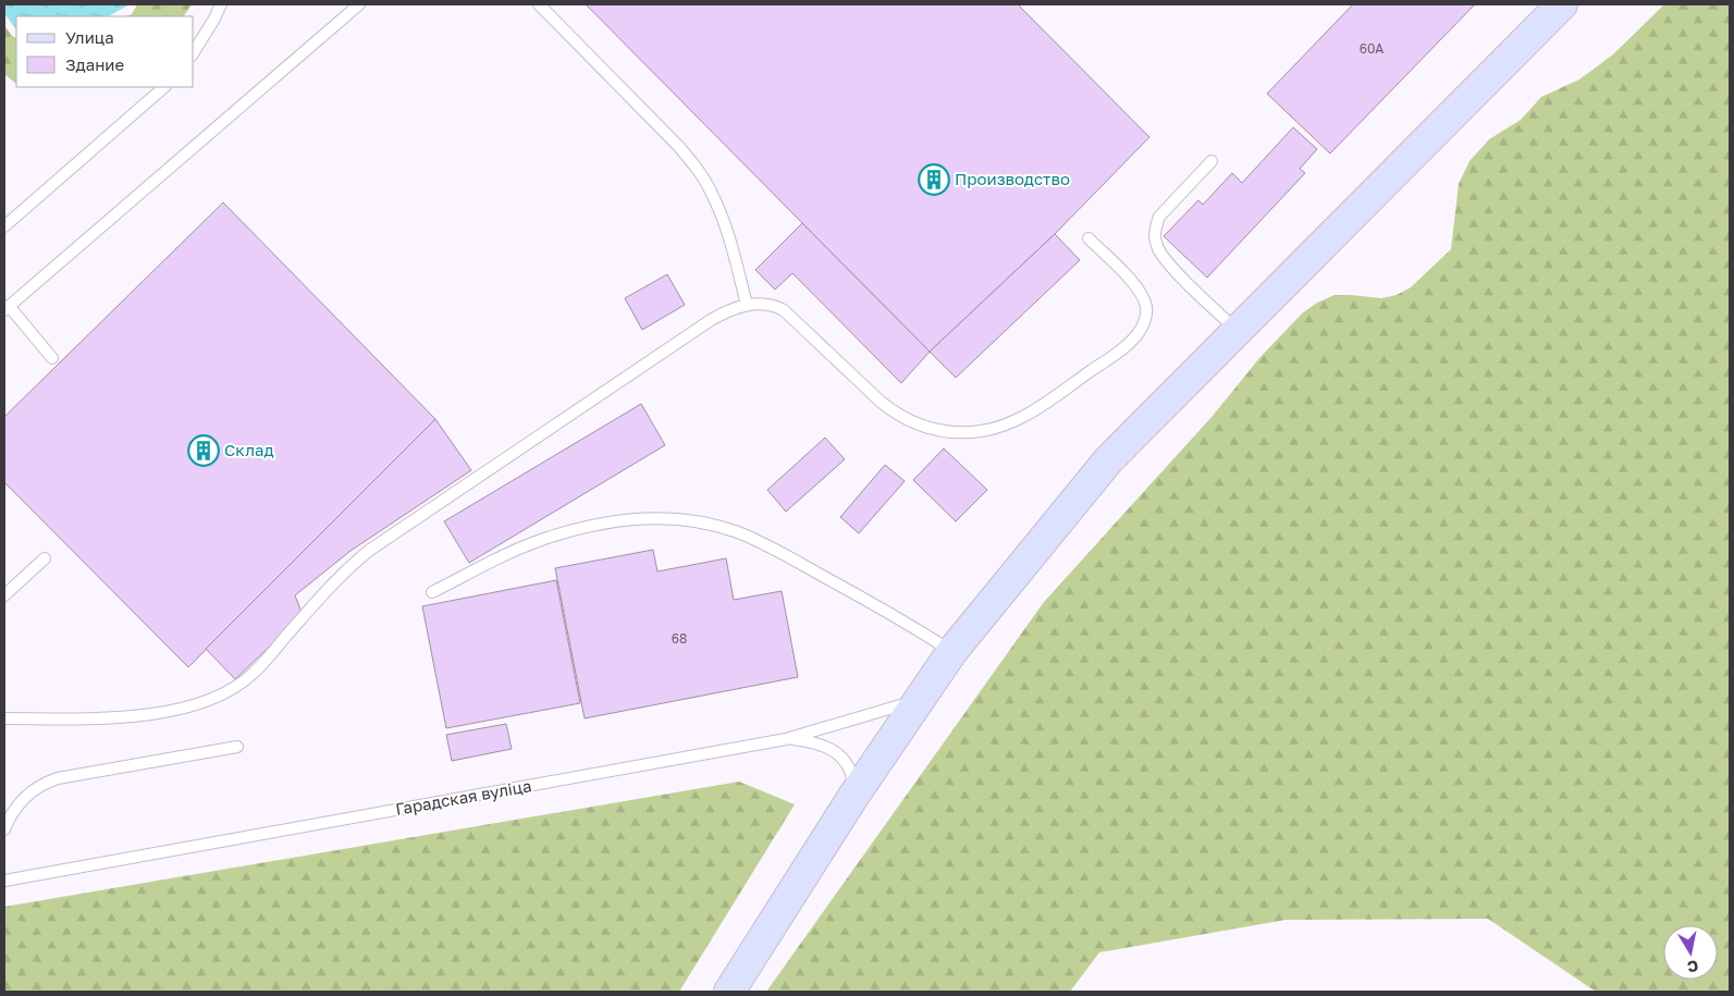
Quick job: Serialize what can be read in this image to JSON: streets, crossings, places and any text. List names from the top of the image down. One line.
{"streets":{"lane":["Гарадская вуліца"]},"places":{"building":["Производство","Склад"]},"house_numbers":["60А","68"],"legend":["Улица","Здание"],"north":"bottom"}
